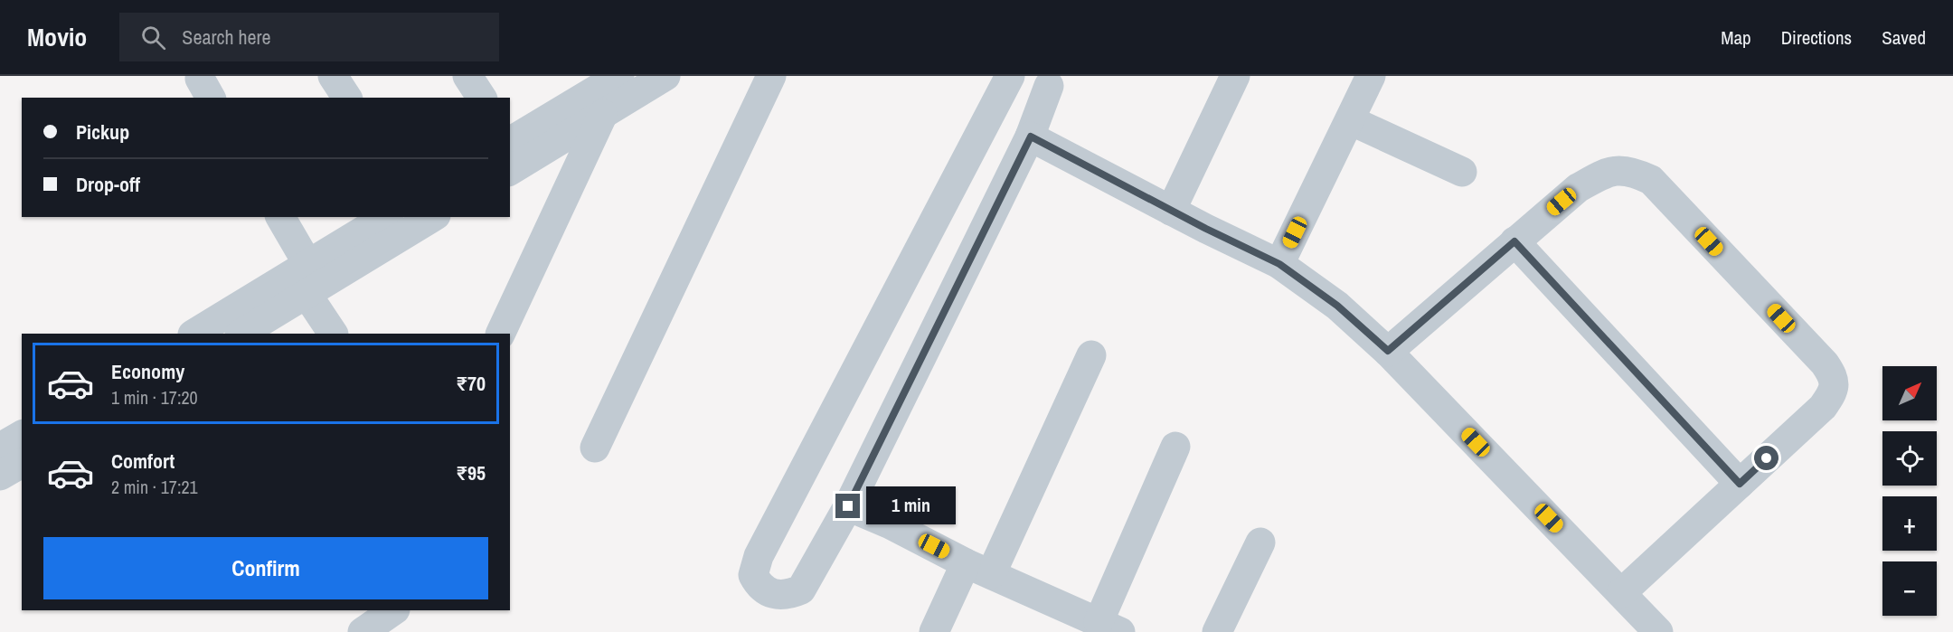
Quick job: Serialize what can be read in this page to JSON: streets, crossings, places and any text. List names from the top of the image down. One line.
{"north":"top right","page":{"header":"Movio","search":"Search here","nav":["Map","Directions","Saved"],"banner":["Pickup","Drop-off"],"list":[{"name":"Economy","note":"1 min · 17:20","value":"₹70"},{"name":"Comfort","note":"2 min · 17:21","value":"₹95"}],"map_buttons":["+","−"],"bubble":"1 min","buttons":"Confirm"}}
